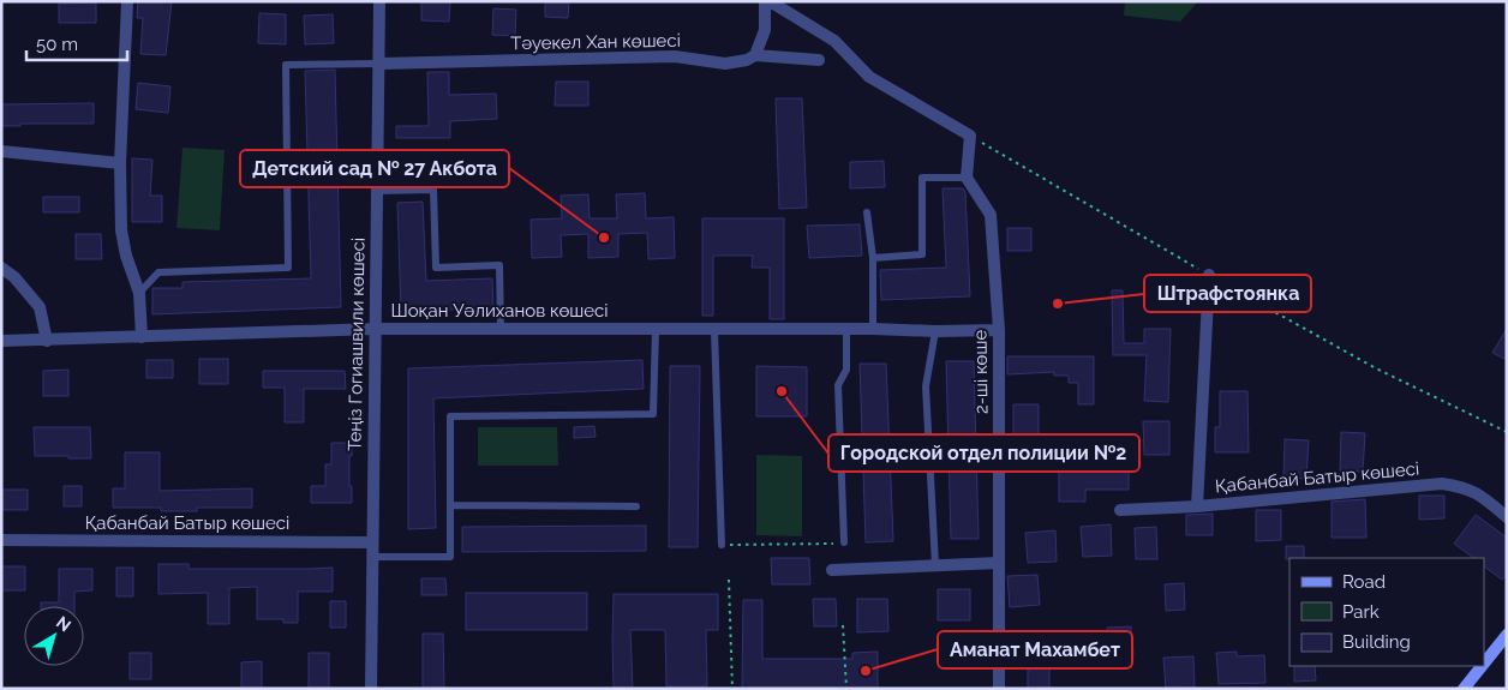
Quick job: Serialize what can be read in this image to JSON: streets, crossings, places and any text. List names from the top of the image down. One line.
{"streets":{"street":["Тәуекел Хан көшесі","Шоқан Уәлиханов көшесі","Теңіз Гогиашвили көшесі","2-ші көше","Қабанбай Батыр көшесі"]},"crossings":[["Тәуекел Хан көшесі","Теңіз Гогиашвили көшесі"],["Шоқан Уәлиханов көшесі","Теңіз Гогиашвили көшесі"],["Шоқан Уәлиханов көшесі","2-ші көше"],["Теңіз Гогиашвили көшесі","Қабанбай Батыр көшесі"]],"places":["Детский сад № 27 Акбота","Штрафстоянка","Городской отдел полиции №2","Аманат Махамбет"],"legend":["Road","Park","Building"],"scale_bar":"50 m","north":"top right"}
